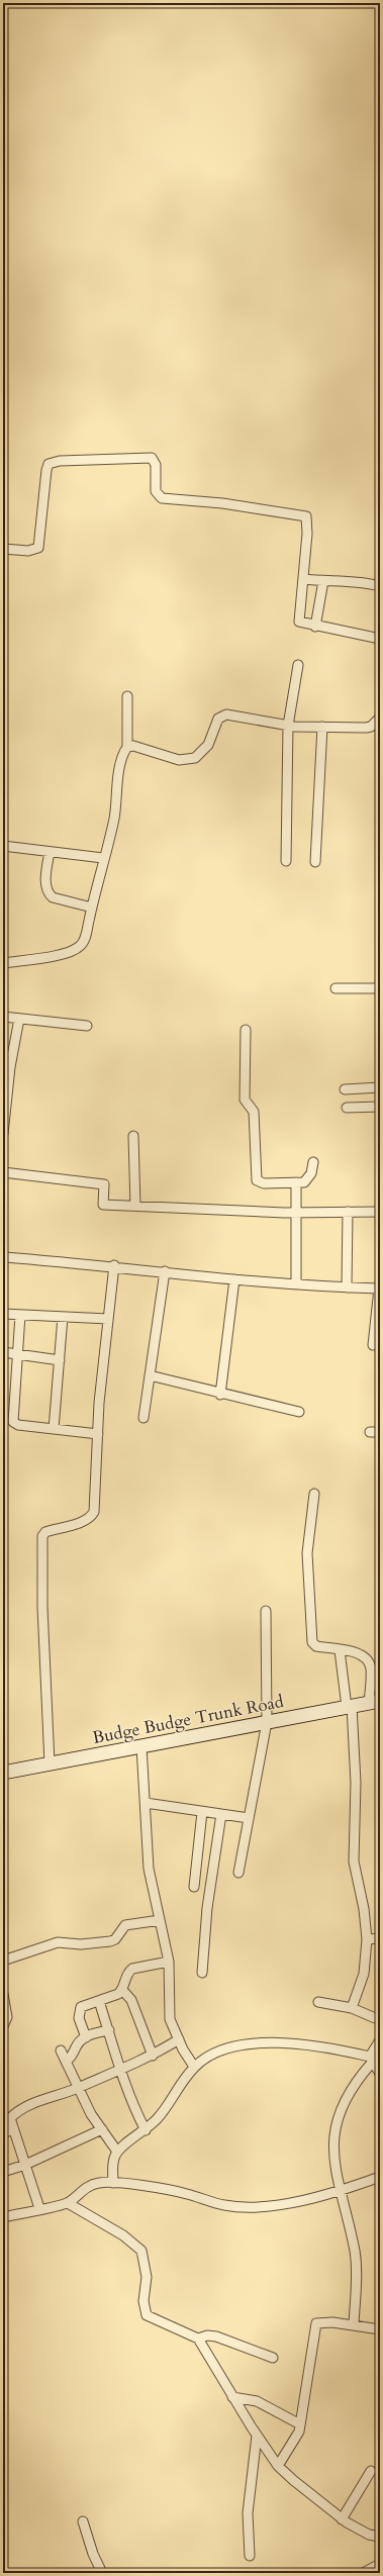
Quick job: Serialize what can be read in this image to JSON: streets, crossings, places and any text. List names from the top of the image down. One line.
{"streets":{"main road":["Budge Budge Trunk Road"]}}
